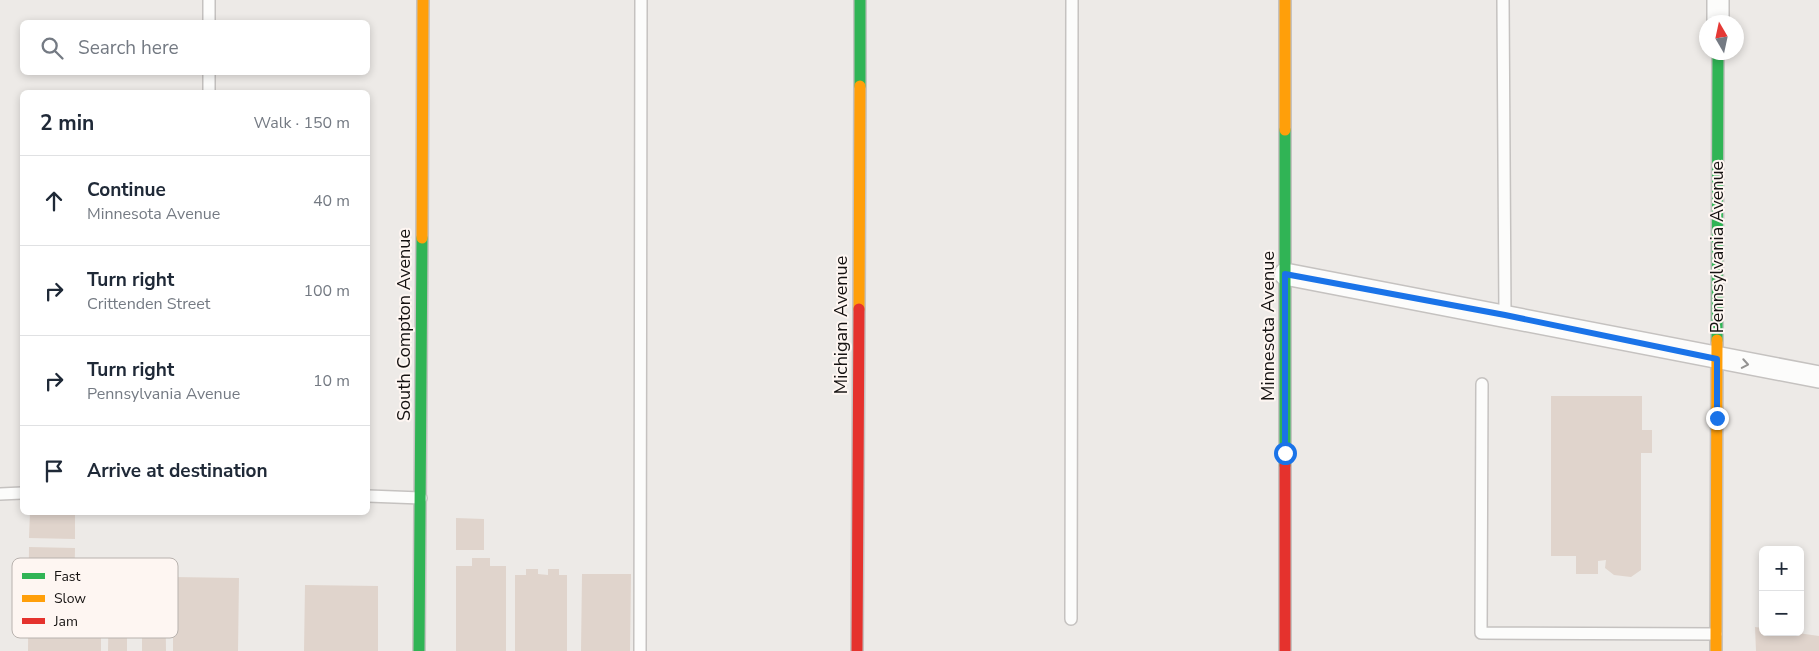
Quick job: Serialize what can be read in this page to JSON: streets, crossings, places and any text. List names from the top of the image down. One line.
{"streets":{"street":["Pennsylvania Avenue","South Compton Avenue","Michigan Avenue","Minnesota Avenue"]},"legend":["Fast","Slow","Jam"],"north":"top","page":{"search":"Search here","heading":["2 min","Walk · 150 m"],"list":[["Continue","Minnesota Avenue","40 m"],["Turn right","Crittenden Street","100 m"],["Turn right","Pennsylvania Avenue","10 m"],"Arrive at destination"],"map_buttons":["+","−"]}}
